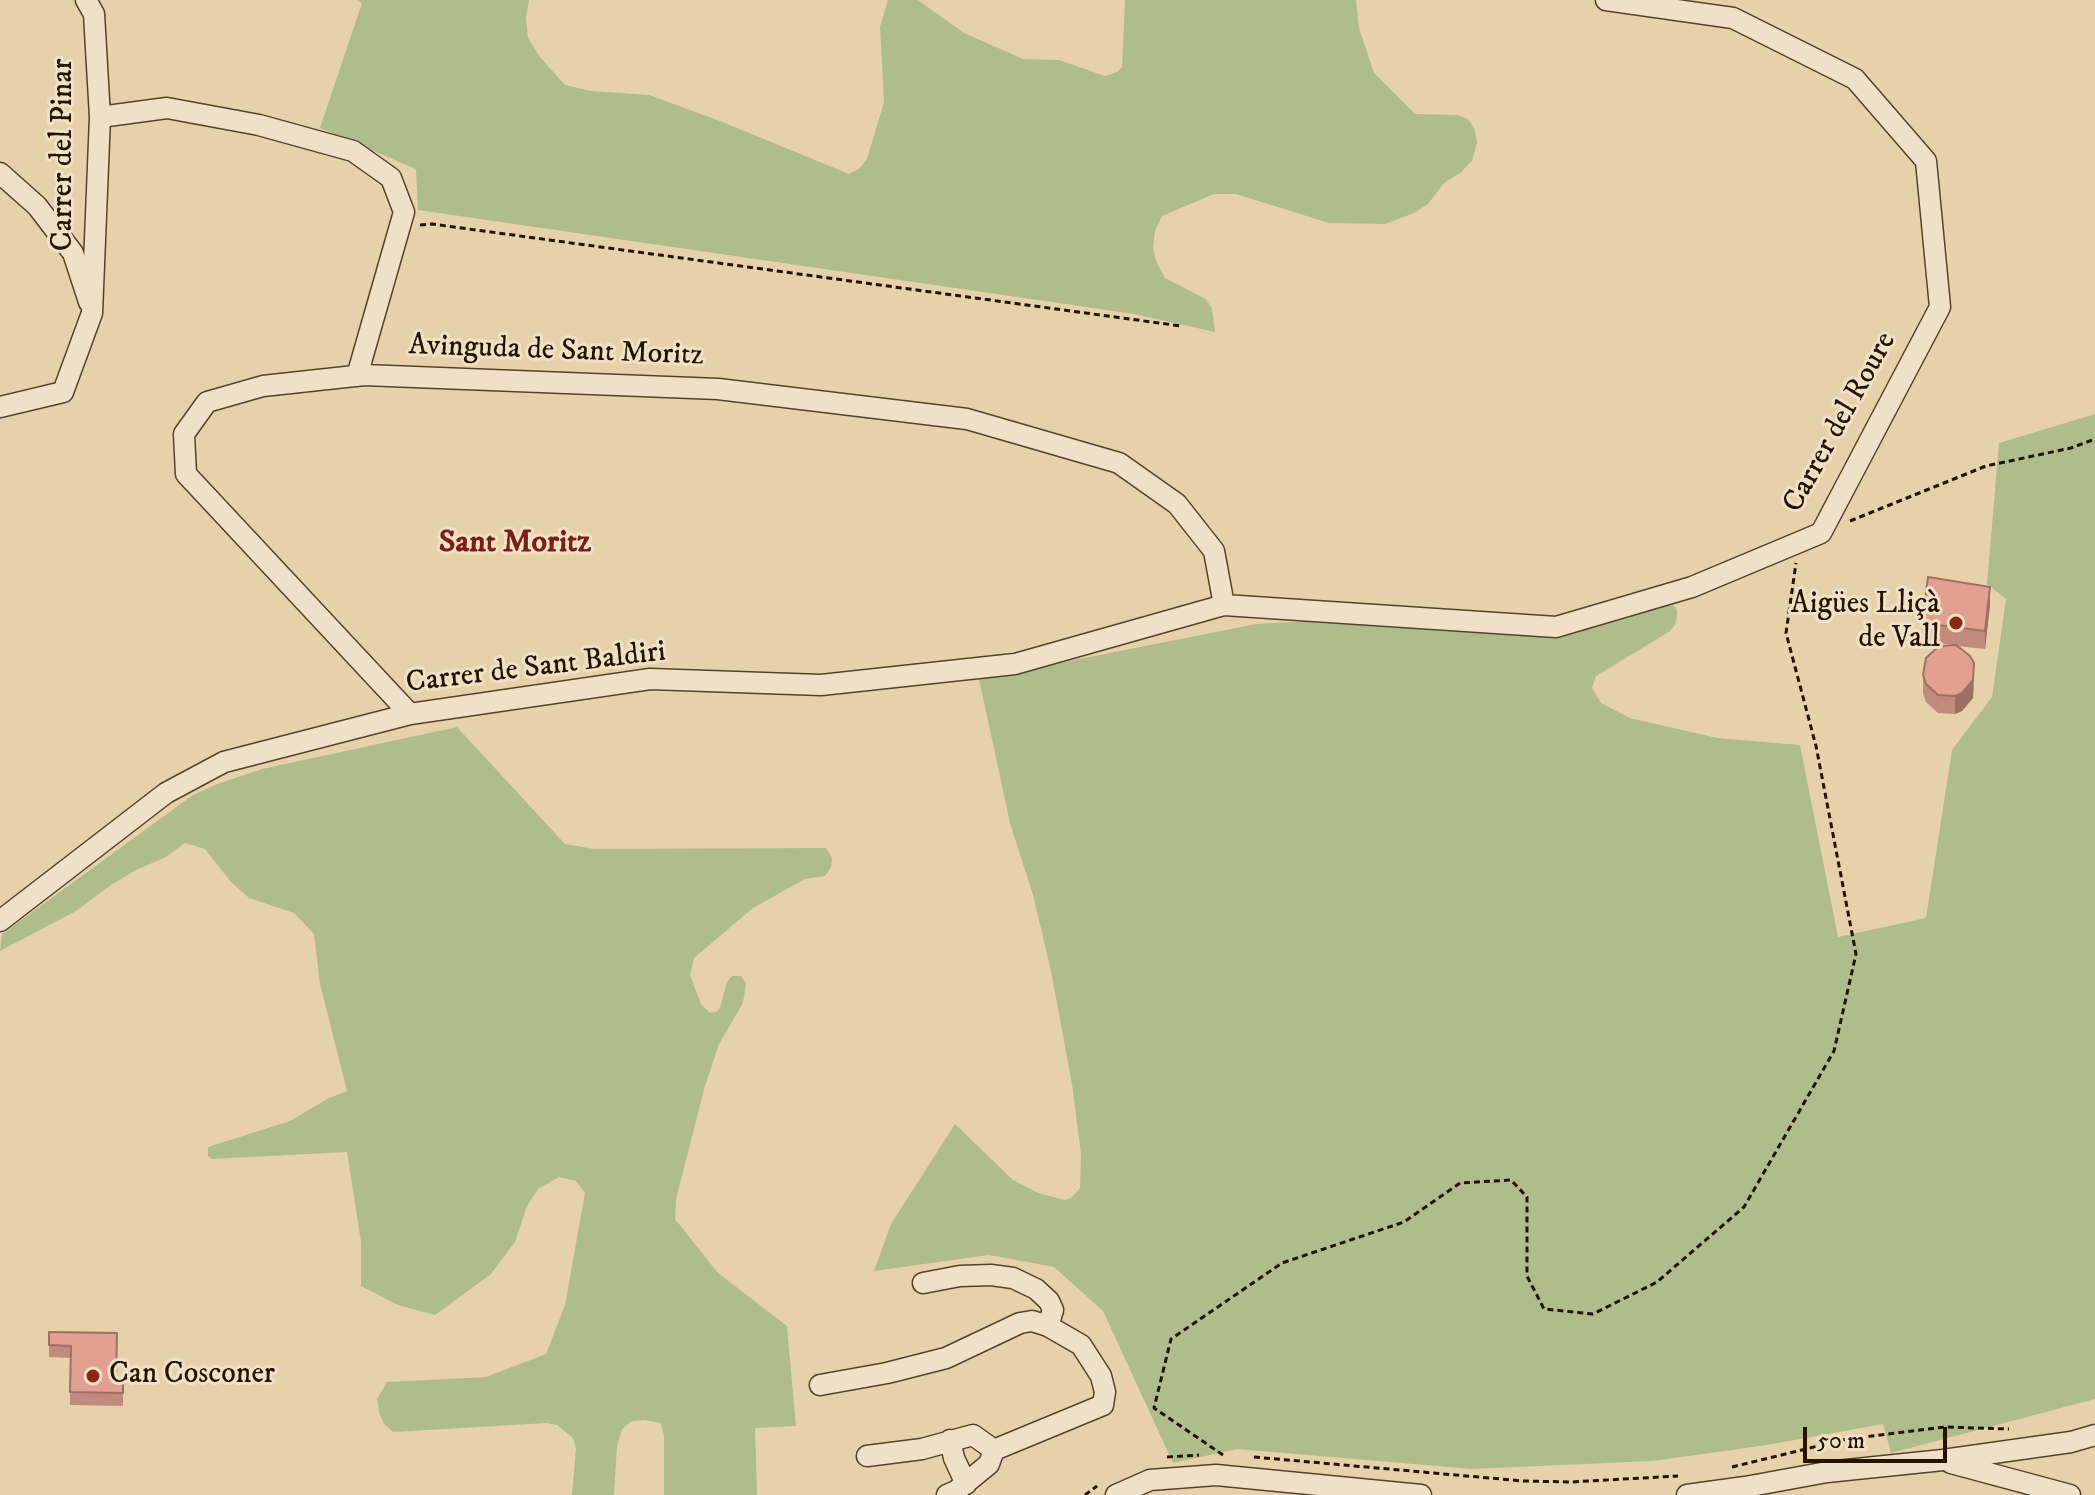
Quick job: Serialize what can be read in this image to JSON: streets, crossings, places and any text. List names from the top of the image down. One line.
{"streets":{"street":["Carrer del Pinar","Avinguda de Sant Moritz","Carrer del Roure","Carrer de Sant Baldiri"]},"crossings":[["Avinguda de Sant Moritz","Carrer del Roure"],["Avinguda de Sant Moritz","Carrer de Sant Baldiri"],["Carrer del Roure","Carrer de Sant Baldiri"]],"districts":["Sant Moritz"],"places":["Aigües Lliçà de Vall","Can Cosconer"],"scale_bar":"50 m"}
